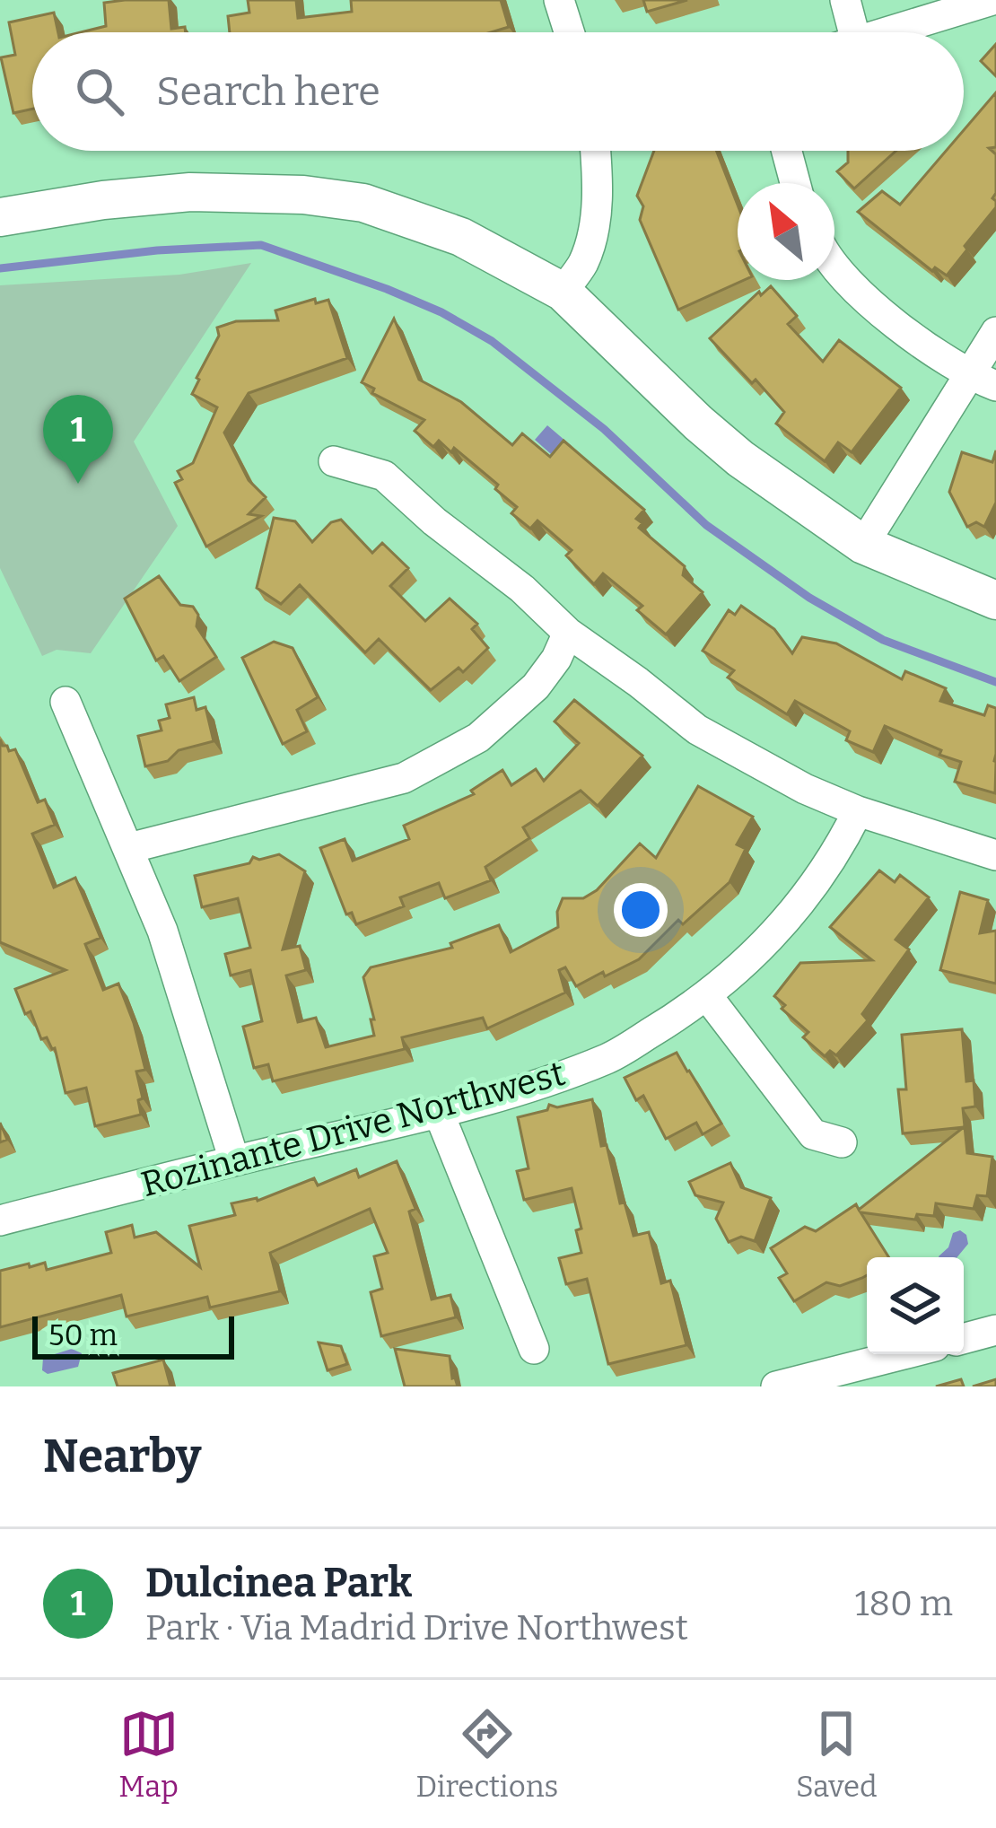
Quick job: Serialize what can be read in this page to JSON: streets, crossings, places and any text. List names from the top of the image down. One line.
{"streets":{"street":["Rozinante Drive Northwest"]},"scale_bar":"50 m","north":"top left","page":{"search":"Search here","pins":"1","scale":"50 m","heading":"Nearby","list":[{"mark":"1","name":"Dulcinea Park","note":"Park · Via Madrid Drive Northwest","value":"180 m"}],"nav":["Map","Directions","Saved"]}}
